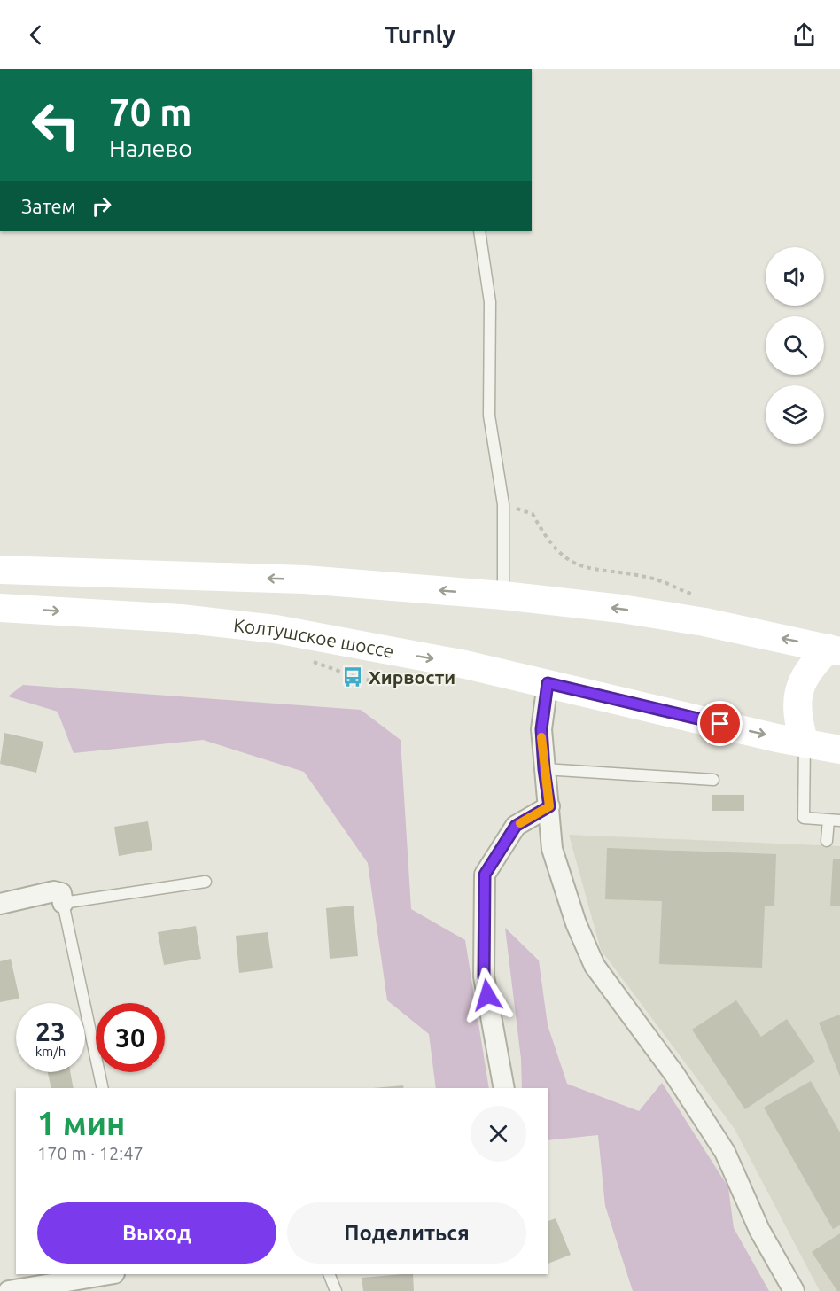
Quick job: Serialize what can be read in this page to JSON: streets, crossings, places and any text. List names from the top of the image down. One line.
{"streets":{"main road":["Колтушское шоссе"]},"places":{"bus stop":["Хирвости"]},"page":{"header":"Turnly","turn":["70 m","Налево"],"then":"Затем","speed":"23 km/h","limit":"30","heading":["1 мин","170 m · 12:47"],"buttons":["Выход","Поделиться"]}}
